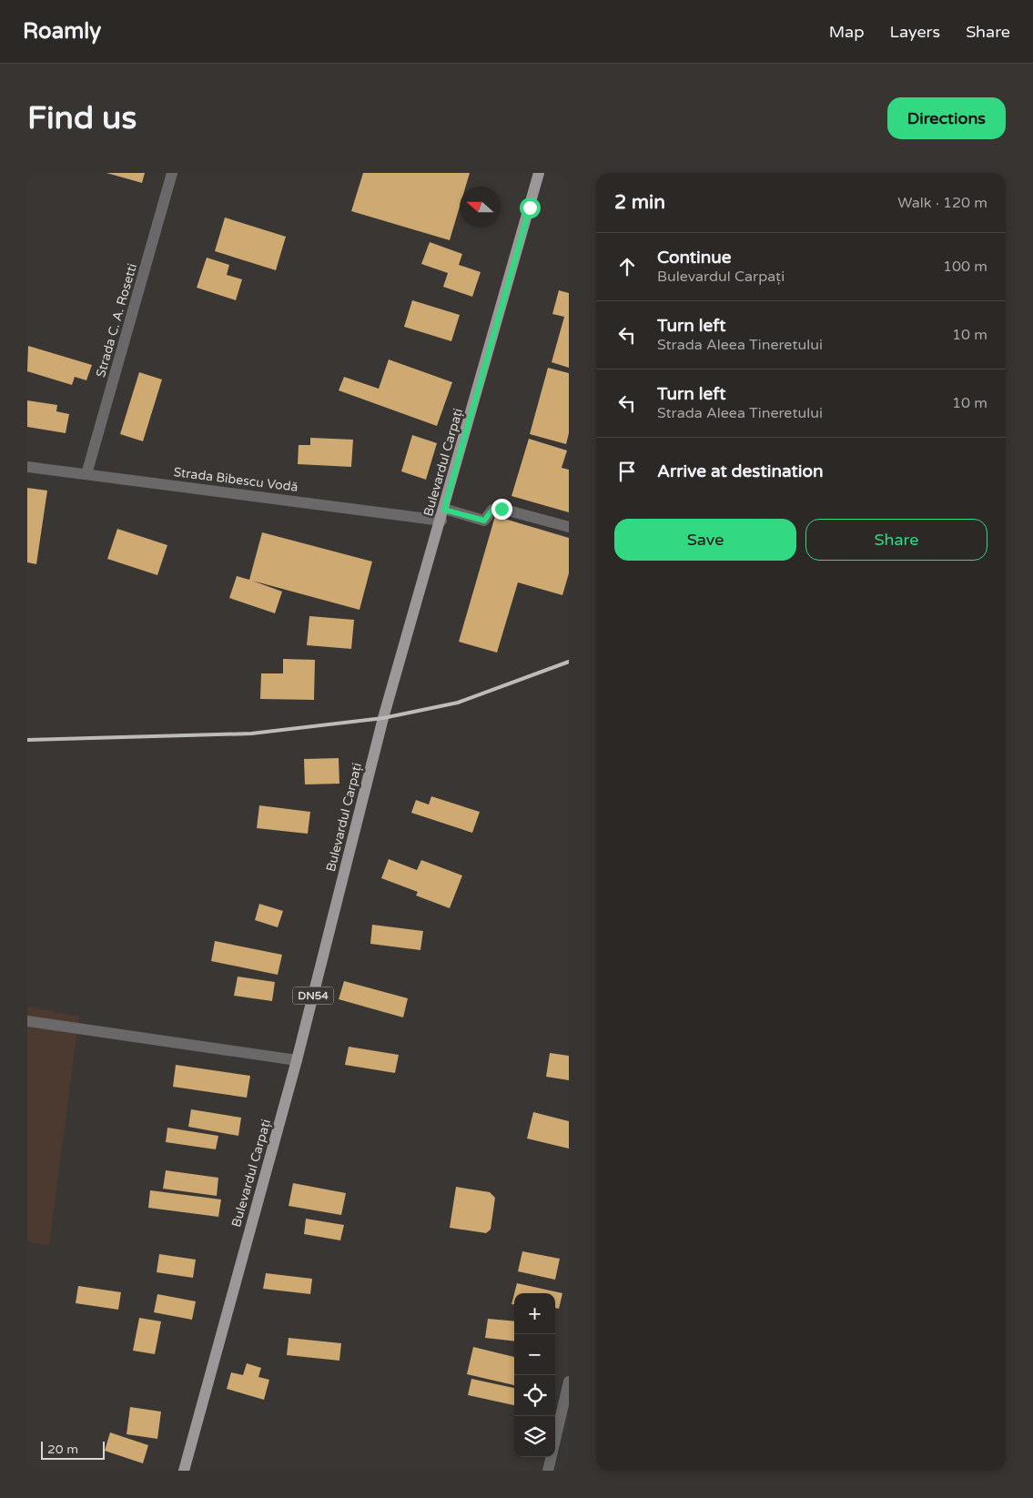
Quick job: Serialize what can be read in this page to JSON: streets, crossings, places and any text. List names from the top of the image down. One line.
{"streets":{"main road":["Bulevardul Carpați","DN54"],"street":["Strada C. A. Rosetti","Strada Bibescu Vodă"]},"crossings":[["Strada C. A. Rosetti","Strada Bibescu Vodă"],["Bulevardul Carpați","Strada Bibescu Vodă"]],"scale_bar":"20 m","north":"left","page":{"header":"Roamly","nav":["Map","Layers","Share"],"buttons":["Directions",["Save","Share"]],"title":"Find us","heading":["2 min","Walk · 120 m"],"list":[["Continue","Bulevardul Carpați","100 m"],["Turn left","Strada Aleea Tineretului","10 m"],["Turn left","Strada Aleea Tineretului","10 m"],"Arrive at destination"],"map_buttons":["+","−"],"scale":"20 m"}}
